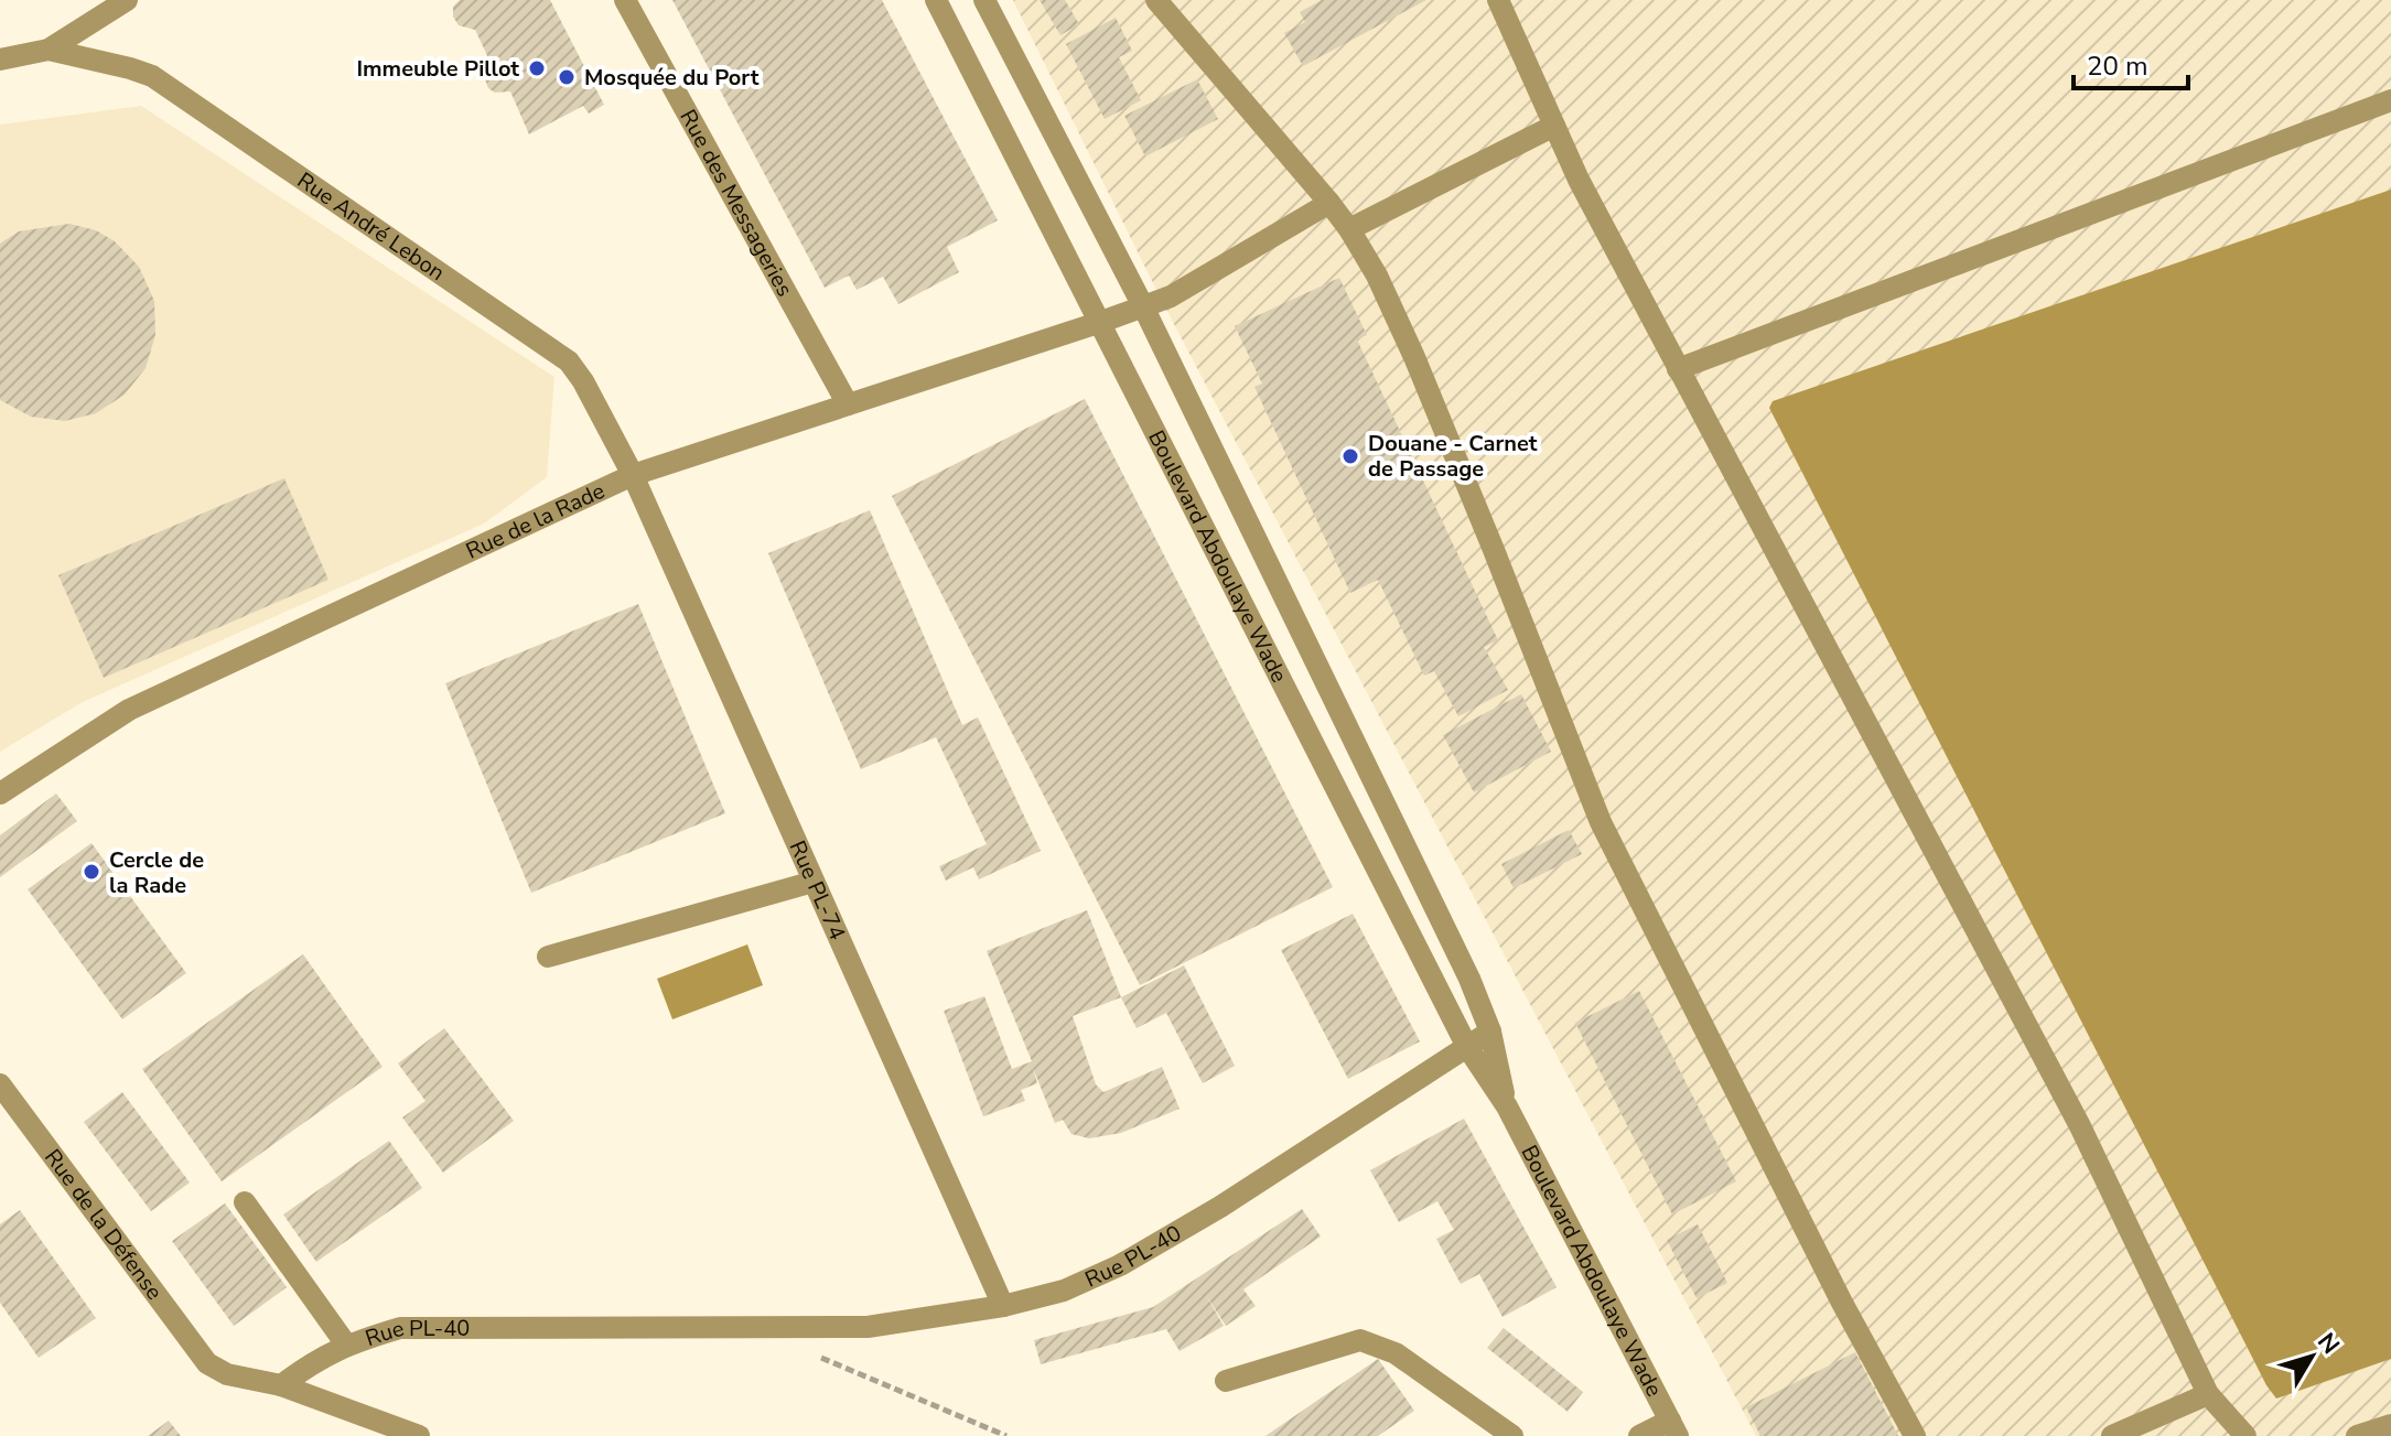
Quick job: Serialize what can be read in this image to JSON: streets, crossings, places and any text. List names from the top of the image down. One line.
{"streets":{"street":["Rue des Messageries","Rue André Lebon","Rue de la Rade","Boulevard Abdoulaye Wade","Rue PL-74","Rue de la Défense","Rue PL-40"]},"crossings":[["Rue des Messageries","Rue de la Rade"],["Rue André Lebon","Rue de la Rade"],["Rue André Lebon","Rue PL-74"],["Rue de la Rade","Boulevard Abdoulaye Wade"],["Rue de la Rade","Rue PL-74"],["Boulevard Abdoulaye Wade","Rue PL-40"],["Rue PL-74","Rue PL-40"],["Rue de la Défense","Rue PL-40"]],"places":["Immeuble Pillot","Mosquée du Port","Douane - Carnet de Passage","Cercle de la Rade"],"scale_bar":"20 m","north":"top right"}
